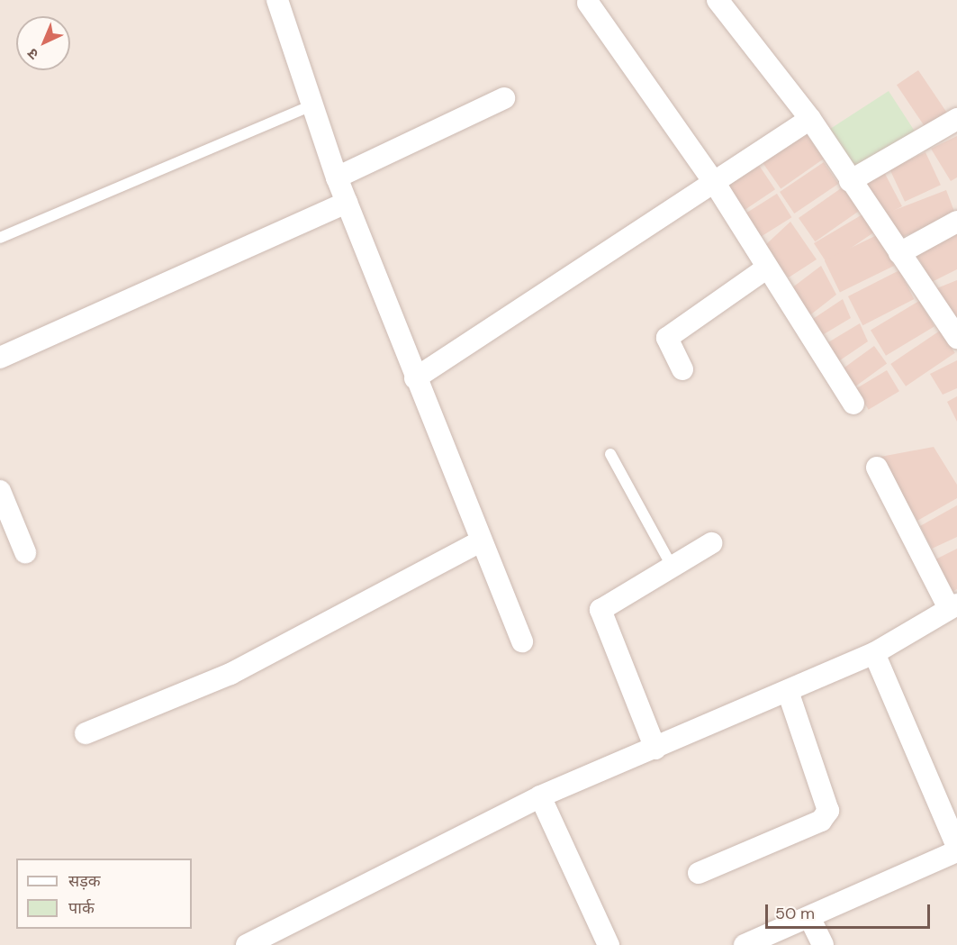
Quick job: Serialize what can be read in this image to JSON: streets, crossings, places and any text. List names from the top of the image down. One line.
{"legend":["सड़क","पार्क"],"scale_bar":"50 m","north":"bottom left"}
